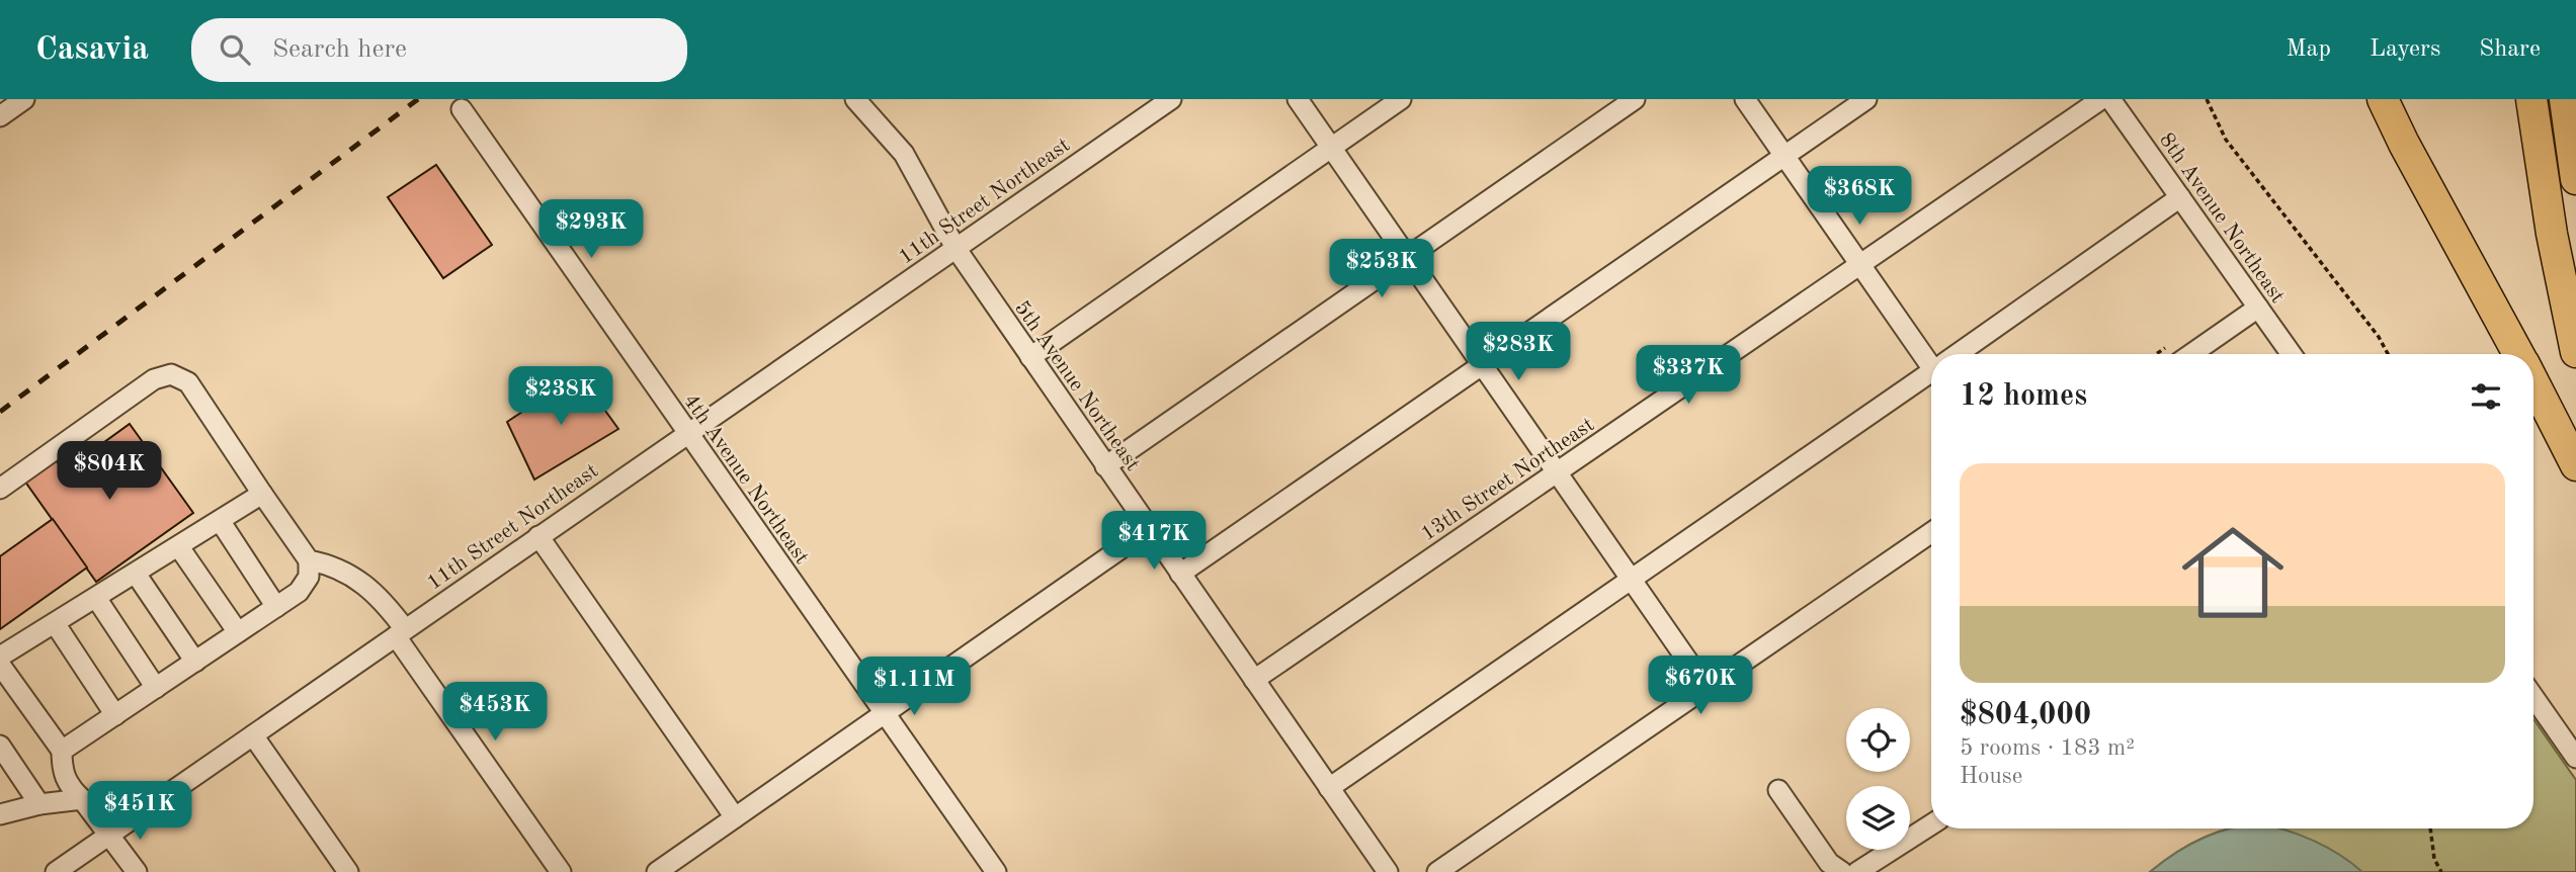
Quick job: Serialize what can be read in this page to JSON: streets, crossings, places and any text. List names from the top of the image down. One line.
{"streets":{"street":["11th Street Northeast","8th Avenue Northeast","5th Avenue Northeast","4th Avenue Northeast","13th Street Northeast"]},"crossings":[["11th Street Northeast","5th Avenue Northeast"],["11th Street Northeast","4th Avenue Northeast"],["5th Avenue Northeast","13th Street Northeast"]],"page":{"header":"Casavia","search":"Search here","nav":["Map","Layers","Share"],"price":["$368K","$293K","$253K","$283K","$337K","$238K","$804K","$417K","$670K","$1.11M","$453K","$451K"],"heading":"12 homes","list":[{"name":"$804,000","note":"5 rooms · 183 m² · House"}]}}
